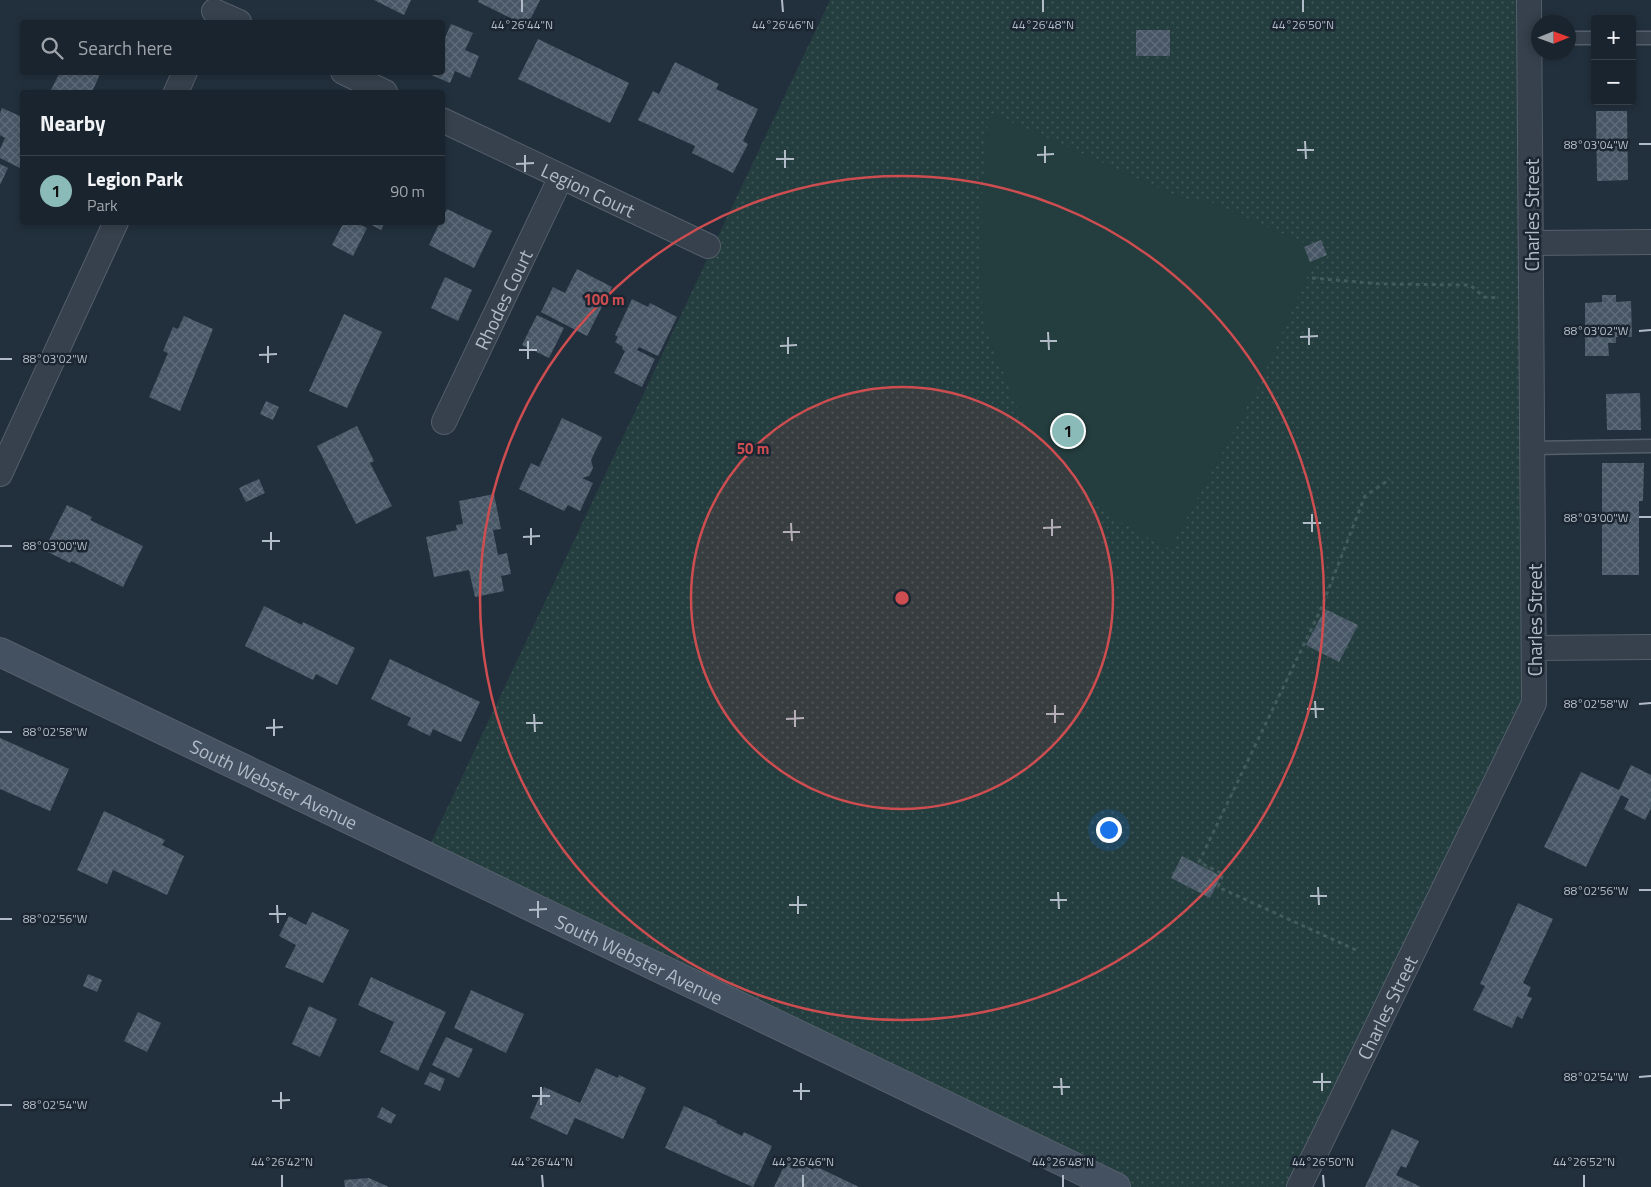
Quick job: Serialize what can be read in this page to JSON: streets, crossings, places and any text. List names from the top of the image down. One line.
{"streets":{"street":["Legion Court","Charles Street","Rhodes Court","South Webster Avenue"]},"crossings":[["Legion Court","Rhodes Court"]],"north":"right","page":{"map_buttons":["+","−"],"search":"Search here","heading":"Nearby","list":[{"mark":"1","name":"Legion Park","note":"Park","value":"90 m"}],"pins":"1"},"coordinates":["44°26'44\"N","44°26'46\"N","44°26'48\"N","44°26'50\"N","88°03'04\"W","88°03'02\"W","88°03'00\"W","88°02'58\"W","88°02'56\"W","88°02'54\"W","44°26'42\"N","44°26'52\"N"],"rings":["100 m","50 m"]}
